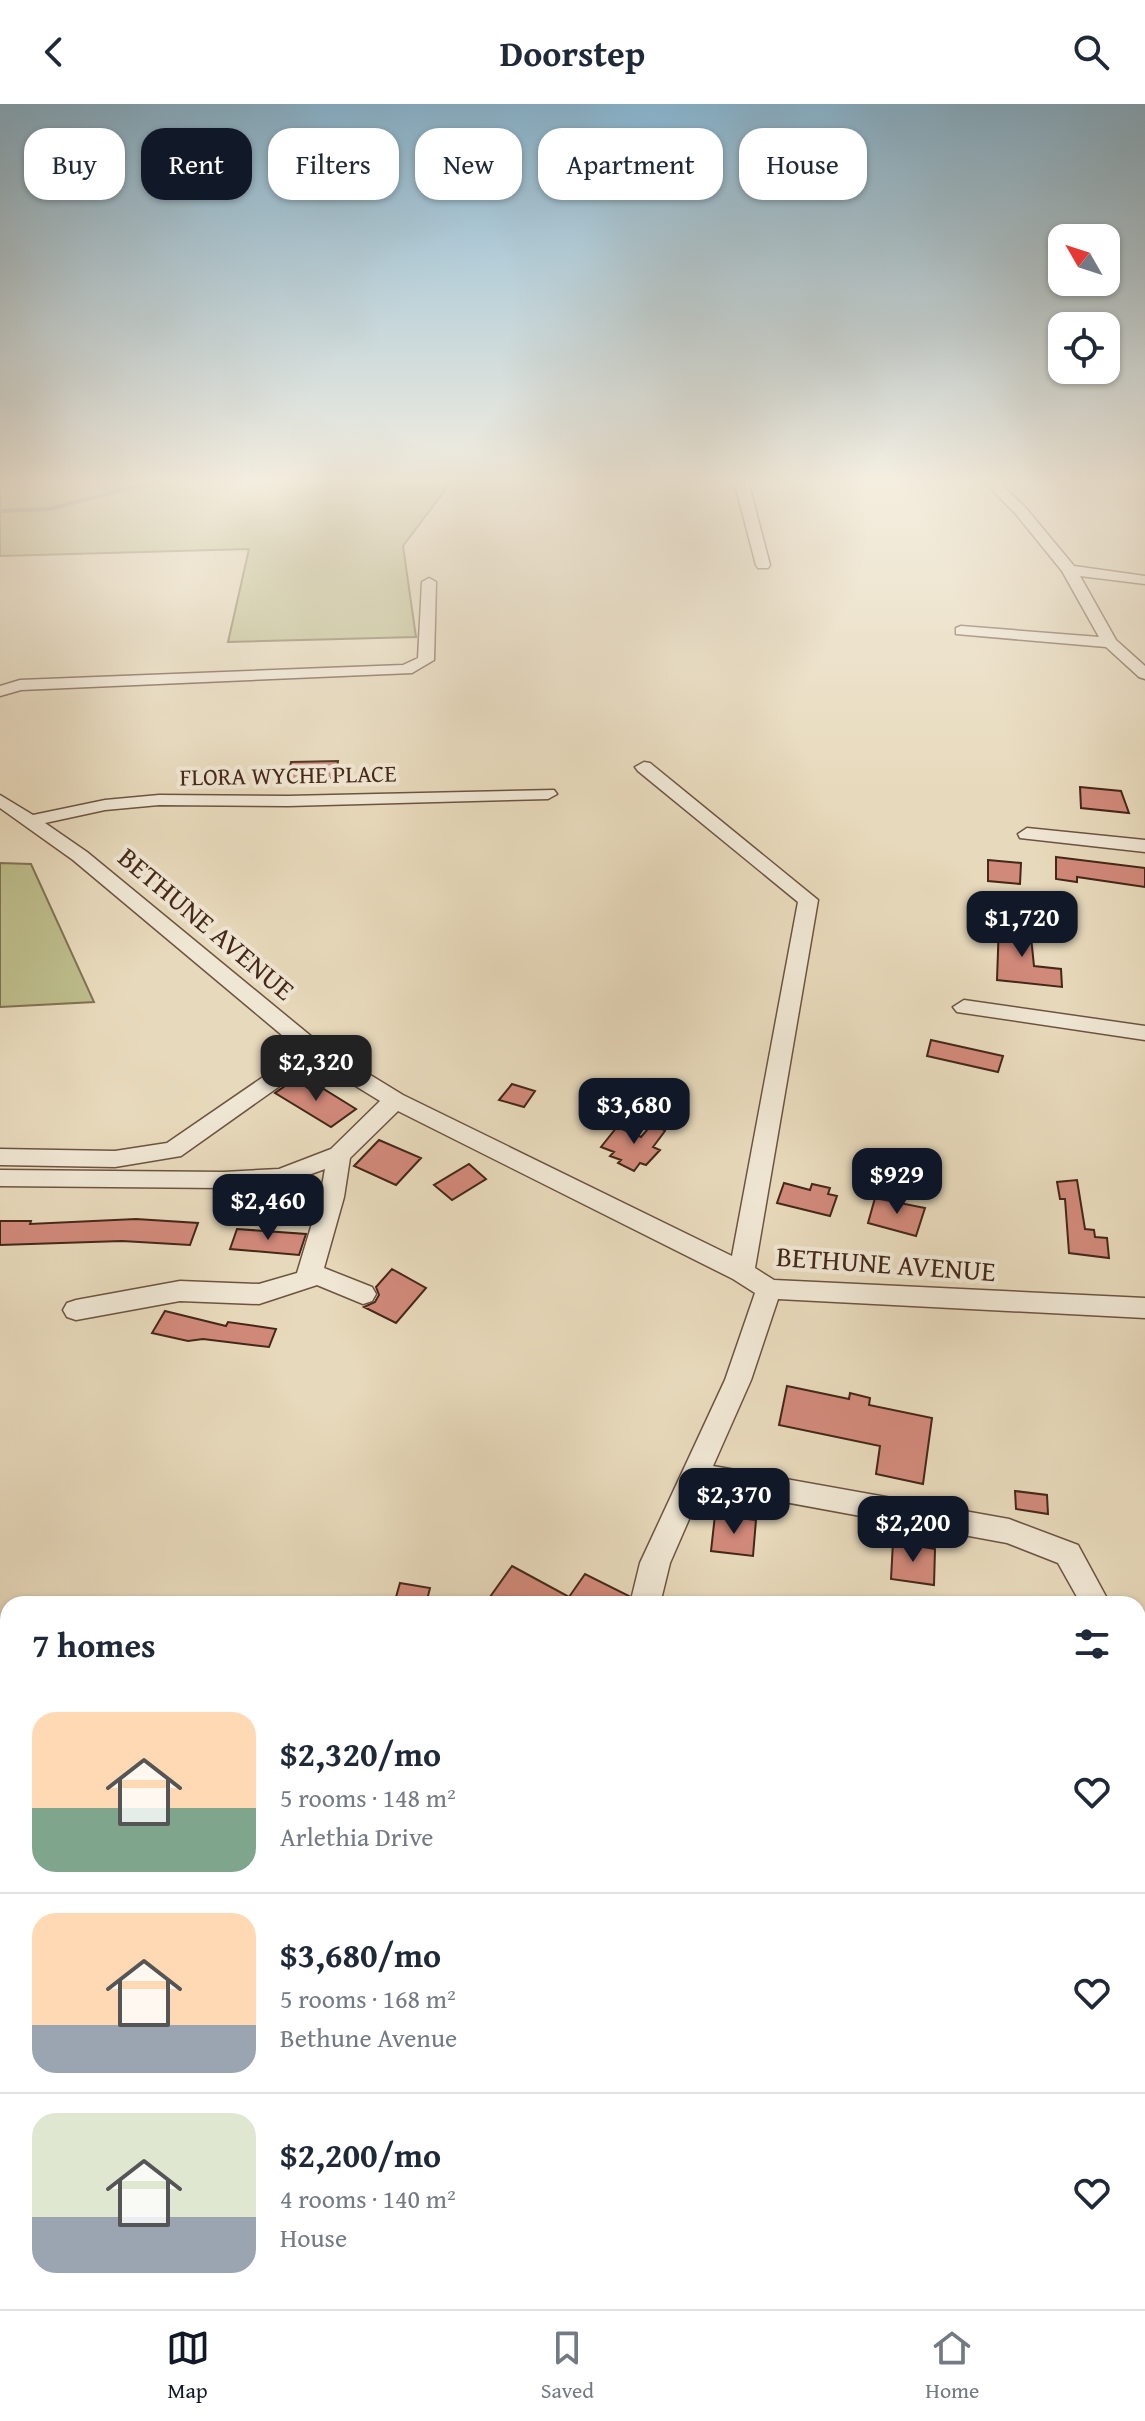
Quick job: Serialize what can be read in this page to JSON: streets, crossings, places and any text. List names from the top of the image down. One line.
{"streets":{"street":["FLORA WYCHE PLACE","BETHUNE AVENUE"]},"crossings":[["FLORA WYCHE PLACE","BETHUNE AVENUE"]],"north":"top left","page":{"header":"Doorstep","chip":["Buy","Rent","Filters","New","Apartment","House"],"price":["$1,720","$2,320","$3,680","$929","$2,460","$2,370","$2,200"],"heading":"7 homes","list":[{"name":"$2,320/mo","note":"5 rooms · 148 m² · Arlethia Drive"},{"name":"$3,680/mo","note":"5 rooms · 168 m² · Bethune Avenue"},{"name":"$2,200/mo","note":"4 rooms · 140 m² · House"}],"tabs":["Map","Saved","Home"]}}
